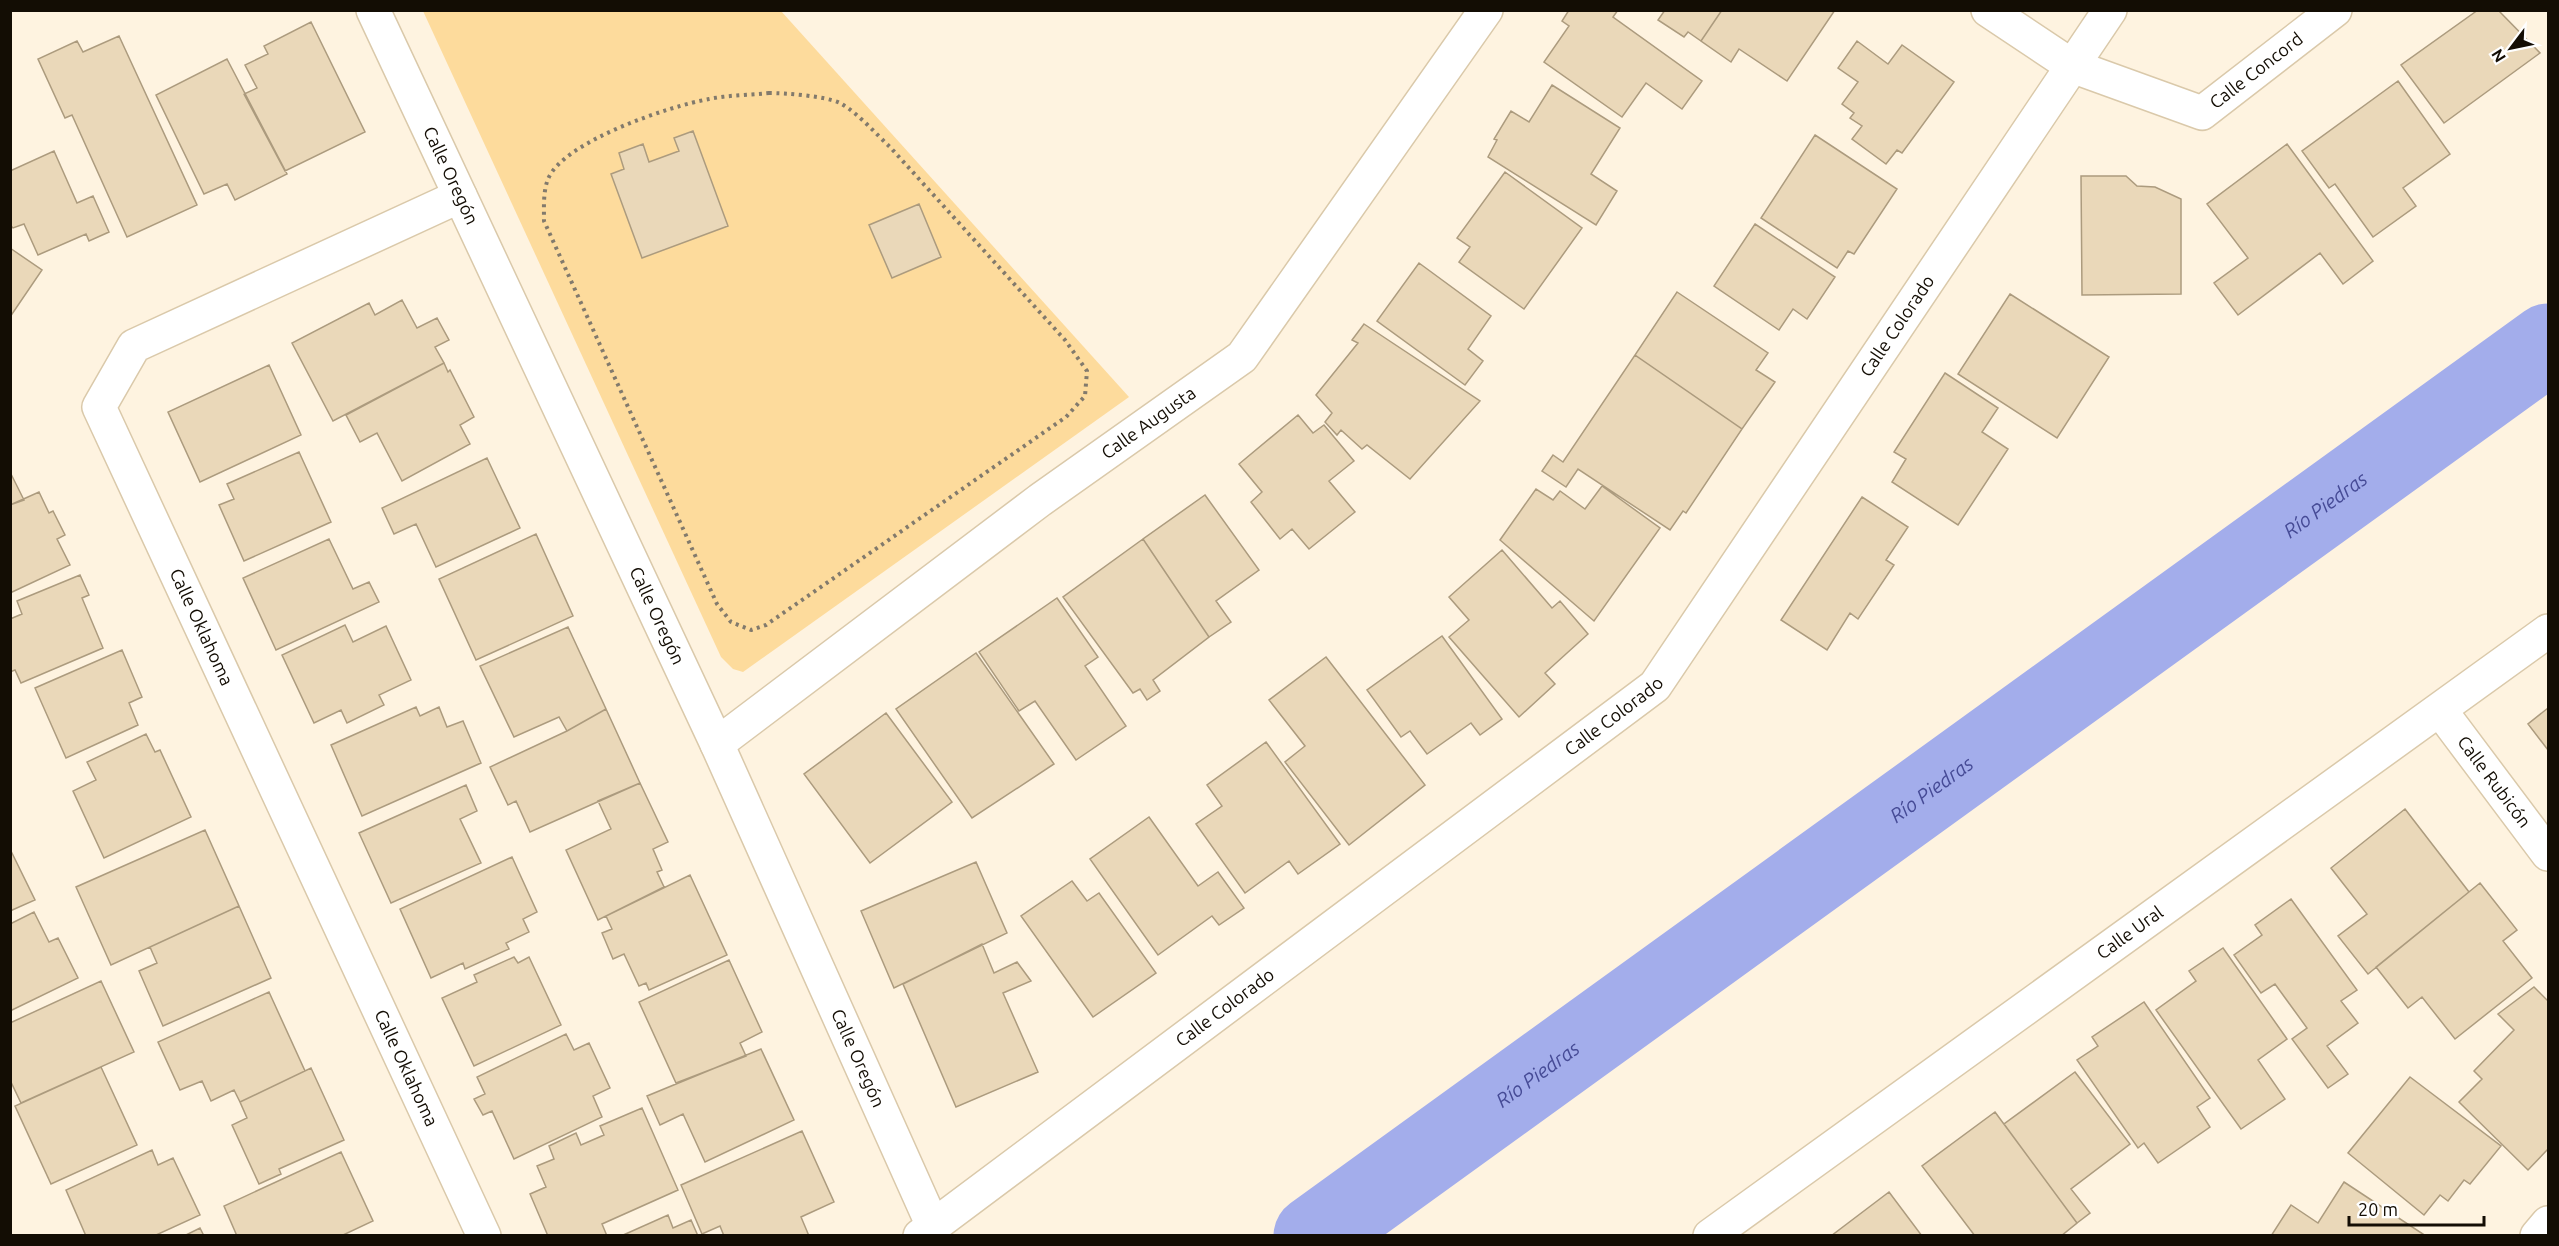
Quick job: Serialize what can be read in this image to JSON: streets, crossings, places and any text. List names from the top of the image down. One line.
{"streets":{"street":["Calle Concord","Calle Oregón","Calle Colorado","Calle Augusta","Calle Oklahoma","Calle Rubicón","Calle Ural"]},"crossings":[["Calle Concord","Calle Colorado"],["Calle Oregón","Calle Colorado"],["Calle Oregón","Calle Augusta"],["Calle Oregón","Calle Oklahoma"],["Calle Rubicón","Calle Ural"]],"water":["Río Piedras"],"scale_bar":"20 m","north":"bottom left"}
